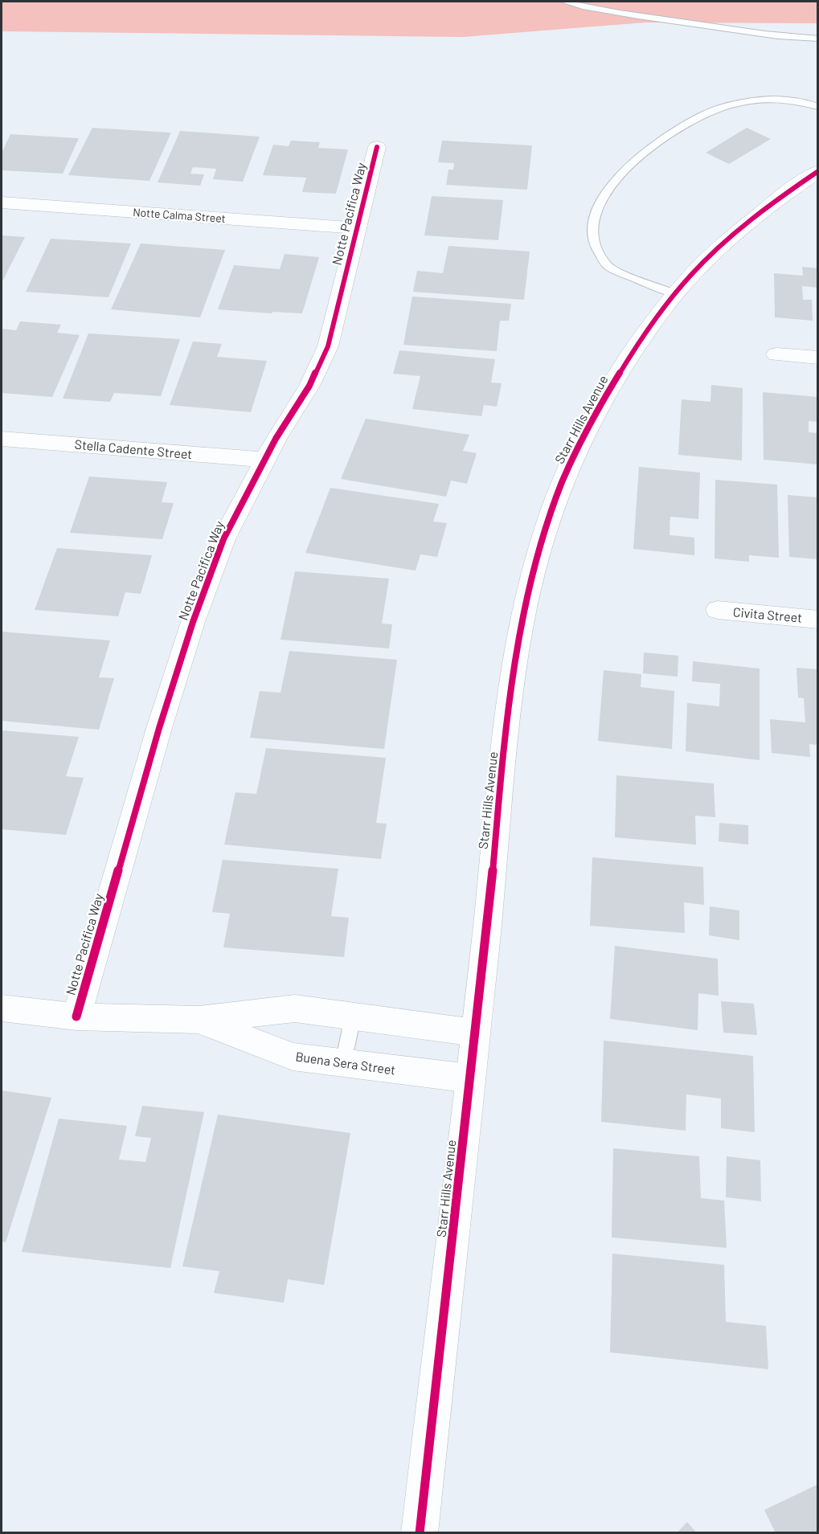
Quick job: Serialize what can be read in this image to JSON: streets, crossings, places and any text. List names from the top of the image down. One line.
{"streets":{"street":["Notte Pacifica Way","Notte Calma Street","Starr Hills Avenue","Stella Cadente Street","Civita Street","Buena Sera Street"]},"crossings":[["Notte Pacifica Way","Notte Calma Street"],["Notte Pacifica Way","Stella Cadente Street"],["Notte Pacifica Way","Buena Sera Street"],["Starr Hills Avenue","Buena Sera Street"]]}
